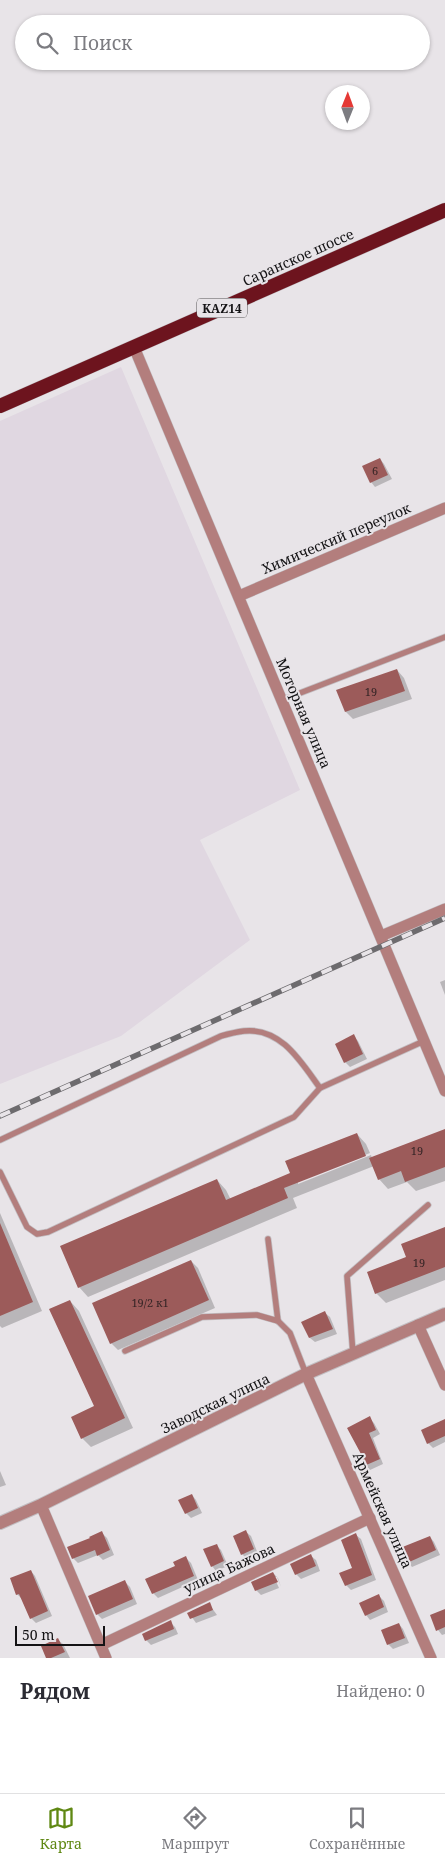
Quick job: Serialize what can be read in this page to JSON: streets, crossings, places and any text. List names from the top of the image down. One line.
{"streets":{"highway":["Саранское шоссе","KAZ14"],"street":["Химический переулок","Моторная улица","Заводская улица","Армейская улица","улица Бажова"]},"crossings":[["Саранское шоссе","Моторная улица"],["Химический переулок","Моторная улица"],["Заводская улица","Армейская улица"],["Армейская улица","улица Бажова"]],"house_numbers":["6","19","19","19","19/2 к1"],"scale_bar":"50 m","north":"top","page":{"search":"Поиск","scale":"50 m","heading":["Рядом","Найдено: 0"],"nav":["Карта","Маршрут","Сохранённые"]}}
